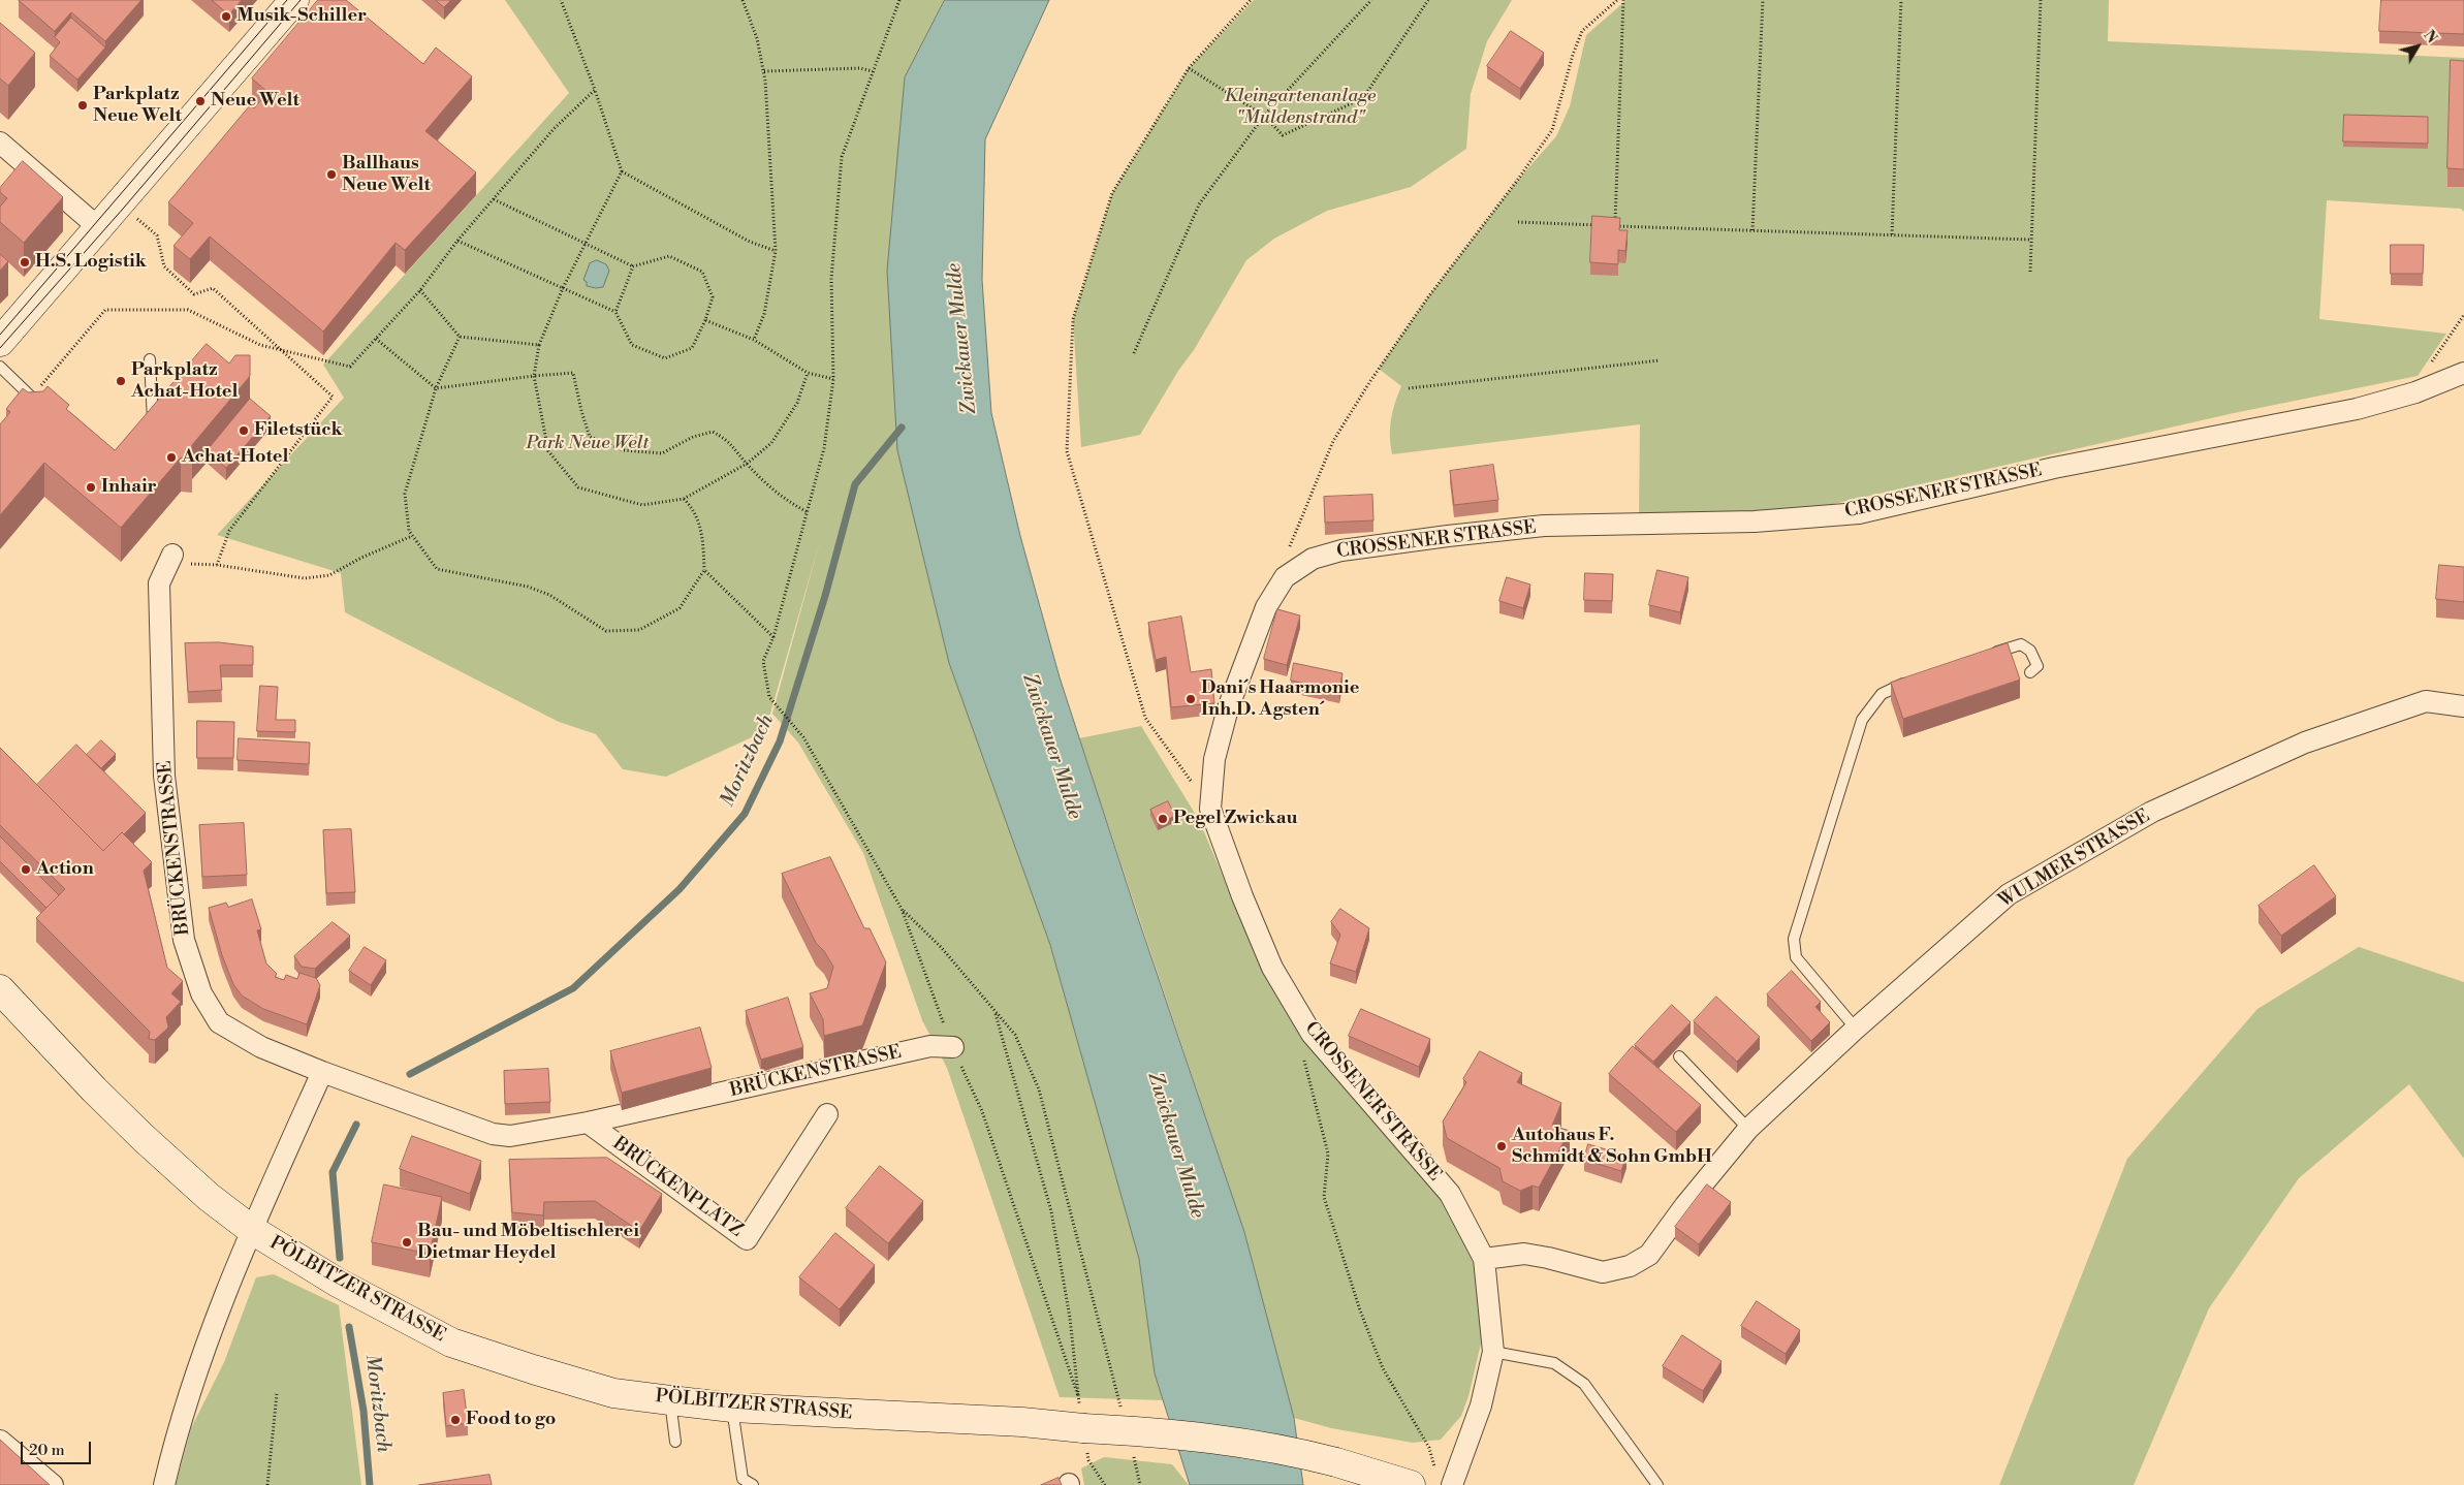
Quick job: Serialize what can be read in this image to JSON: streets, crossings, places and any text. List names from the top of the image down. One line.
{"streets":{"street":["CROSSENER STRASSE","BRÜCKENSTRASSE","WULMER STRASSE","BRÜCKENPLATZ","PÖLBITZER STRASSE"]},"crossings":[["CROSSENER STRASSE","WULMER STRASSE"],["BRÜCKENSTRASSE","BRÜCKENPLATZ"]],"water":["Zwickauer Mulde","Moritzbach"],"parks":["Kleingartenanlage \"Muldenstrand\"","Park Neue Welt"],"places":["Musik-Schiller","Neue Welt","Parkplatz Neue Welt","Ballhaus Neue Welt","H.S. Logistik","Parkplatz Achat-Hotel","Filetstück","Achat-Hotel","Inhair","Dani´s Haarmonie Inh.D. Agsten´","Pegel Zwickau","Action","Autohaus F. Schmidt & Sohn GmbH","Bau- und Möbeltischlerei Dietmar Heydel","Food to go"],"scale_bar":"20 m","north":"top right"}
